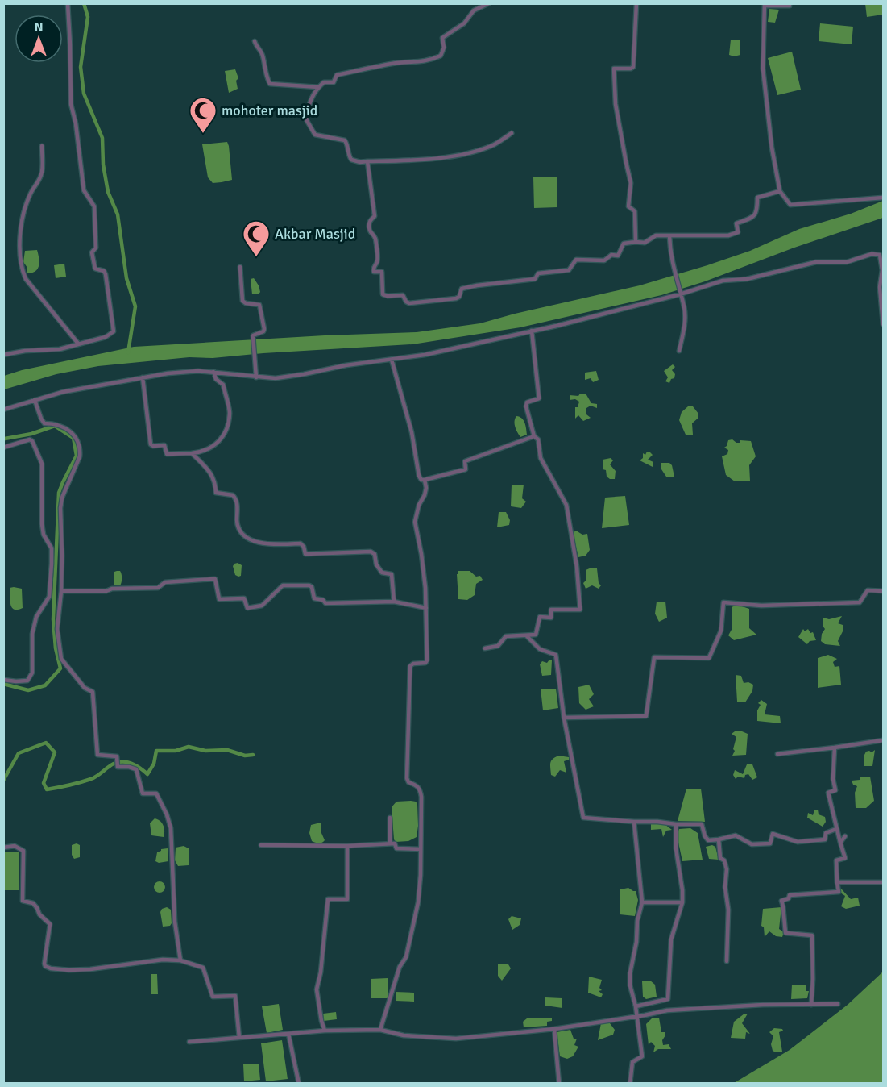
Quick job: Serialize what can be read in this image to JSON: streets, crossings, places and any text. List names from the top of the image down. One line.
{"places":{"mosque":["mohoter masjid","Akbar Masjid"]},"north":"top"}
